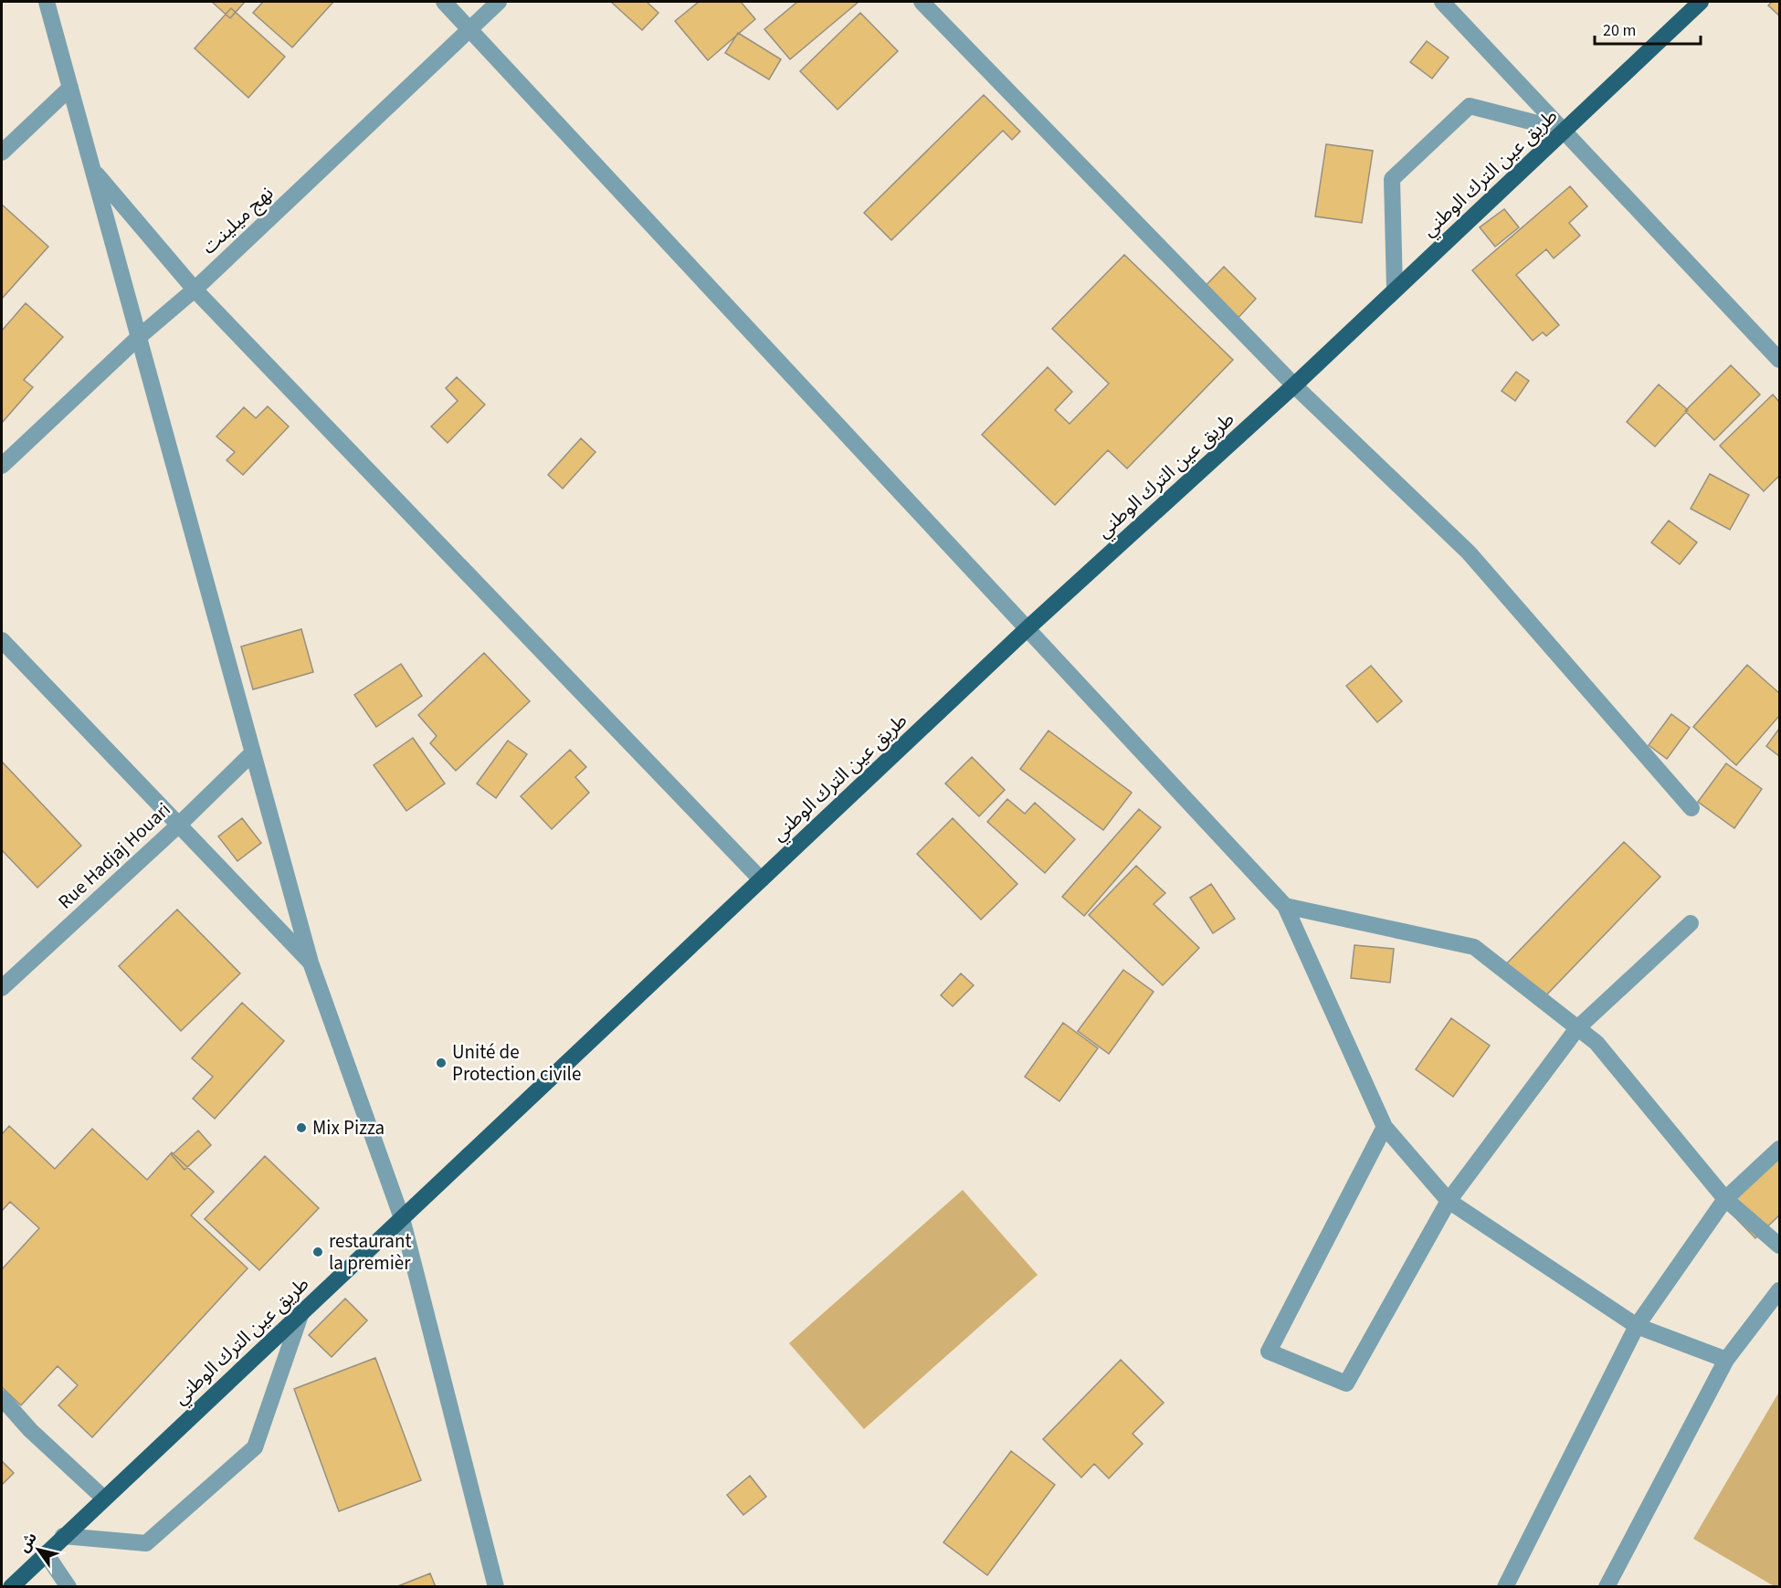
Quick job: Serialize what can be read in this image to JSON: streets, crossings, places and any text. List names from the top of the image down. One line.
{"streets":{"main road":["طريق عين الترك الوطني"],"street":["نهج ميلينت","Rue Hadjaj Houari"]},"places":["Unité de Protection civile","Mix Pizza","restaurant la premièr"],"scale_bar":"20 m","north":"top left"}
